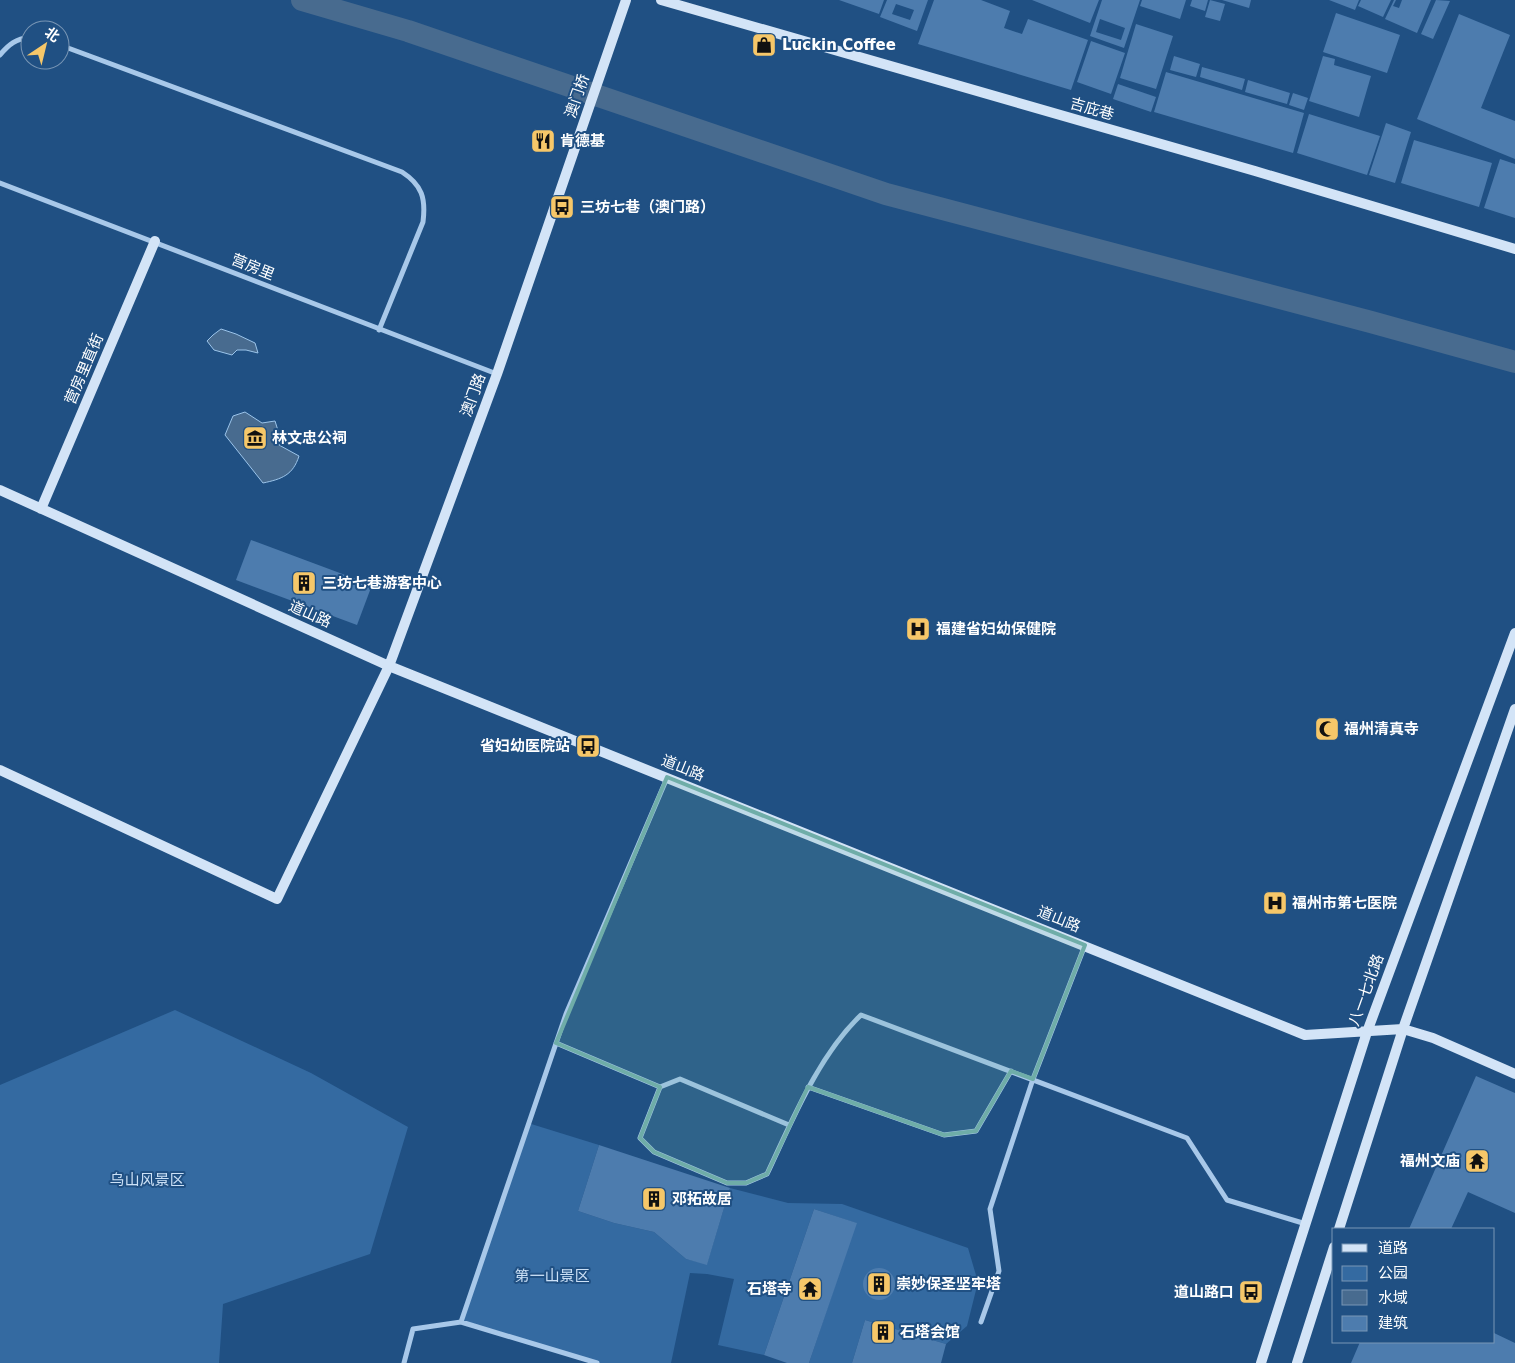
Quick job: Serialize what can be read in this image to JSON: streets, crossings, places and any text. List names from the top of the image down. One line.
{"streets":{"street":["澳门桥","吉庇巷","营房里","营房里直街","澳门路","道山路","八一七北路"]},"crossings":[["澳门桥","澳门路"],["营房里","营房里直街"],["营房里","澳门路"],["营房里直街","道山路"],["澳门路","道山路"],["道山路","八一七北路"]],"parks":["乌山风景区","第一山景区"],"places":{"shop":["Luckin Coffee"],"restaurant":["肯德基"],"bus stop":["三坊七巷（澳门路）","省妇幼医院站","道山路口"],"museum":["林文忠公祠"],"building":["三坊七巷游客中心","邓拓故居","崇妙保圣坚牢塔","石塔会馆"],"hospital":["福建省妇幼保健院","福州市第七医院"],"mosque":["福州清真寺"],"temple":["福州文庙","石塔寺"]},"legend":["道路","公园","水域","建筑"],"north":"top right"}
